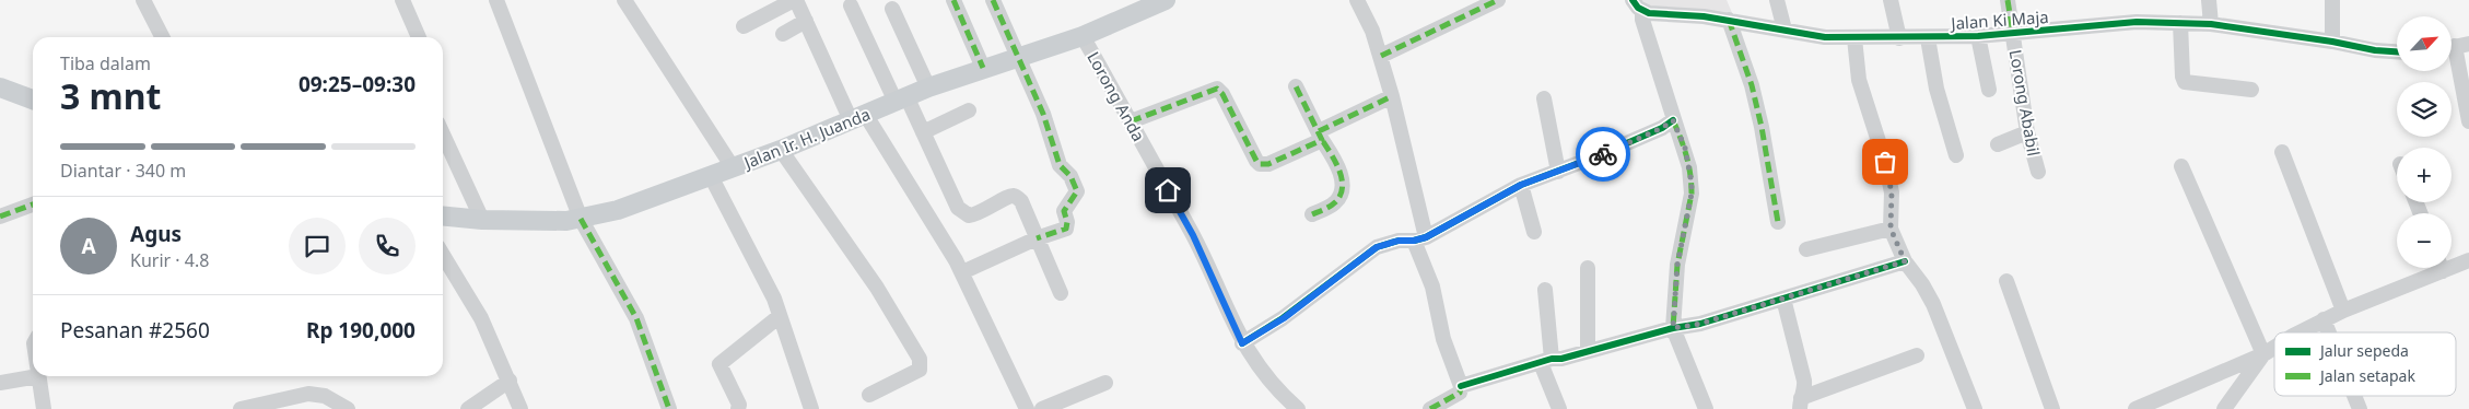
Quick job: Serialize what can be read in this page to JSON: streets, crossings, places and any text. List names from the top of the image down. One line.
{"streets":{"main road":["Jalan Ir. H. Juanda"],"street":["Jalan Ki Maja","Lorong Anda","Lorong Ababil"]},"crossings":[["Jalan Ki Maja","Lorong Ababil"],["Lorong Anda","Jalan Ir. H. Juanda"]],"legend":["Jalur sepeda","Jalan setapak"],"north":"top right","page":{"map_buttons":["+","−"],"heading":["3 mnt","Tiba dalam","09:25–09:30"],"panel":["Agus","Kurir · 4.8","Pesanan #2560","Rp 190,000"],"bar":"Diantar · 340 m","round":"A"}}
